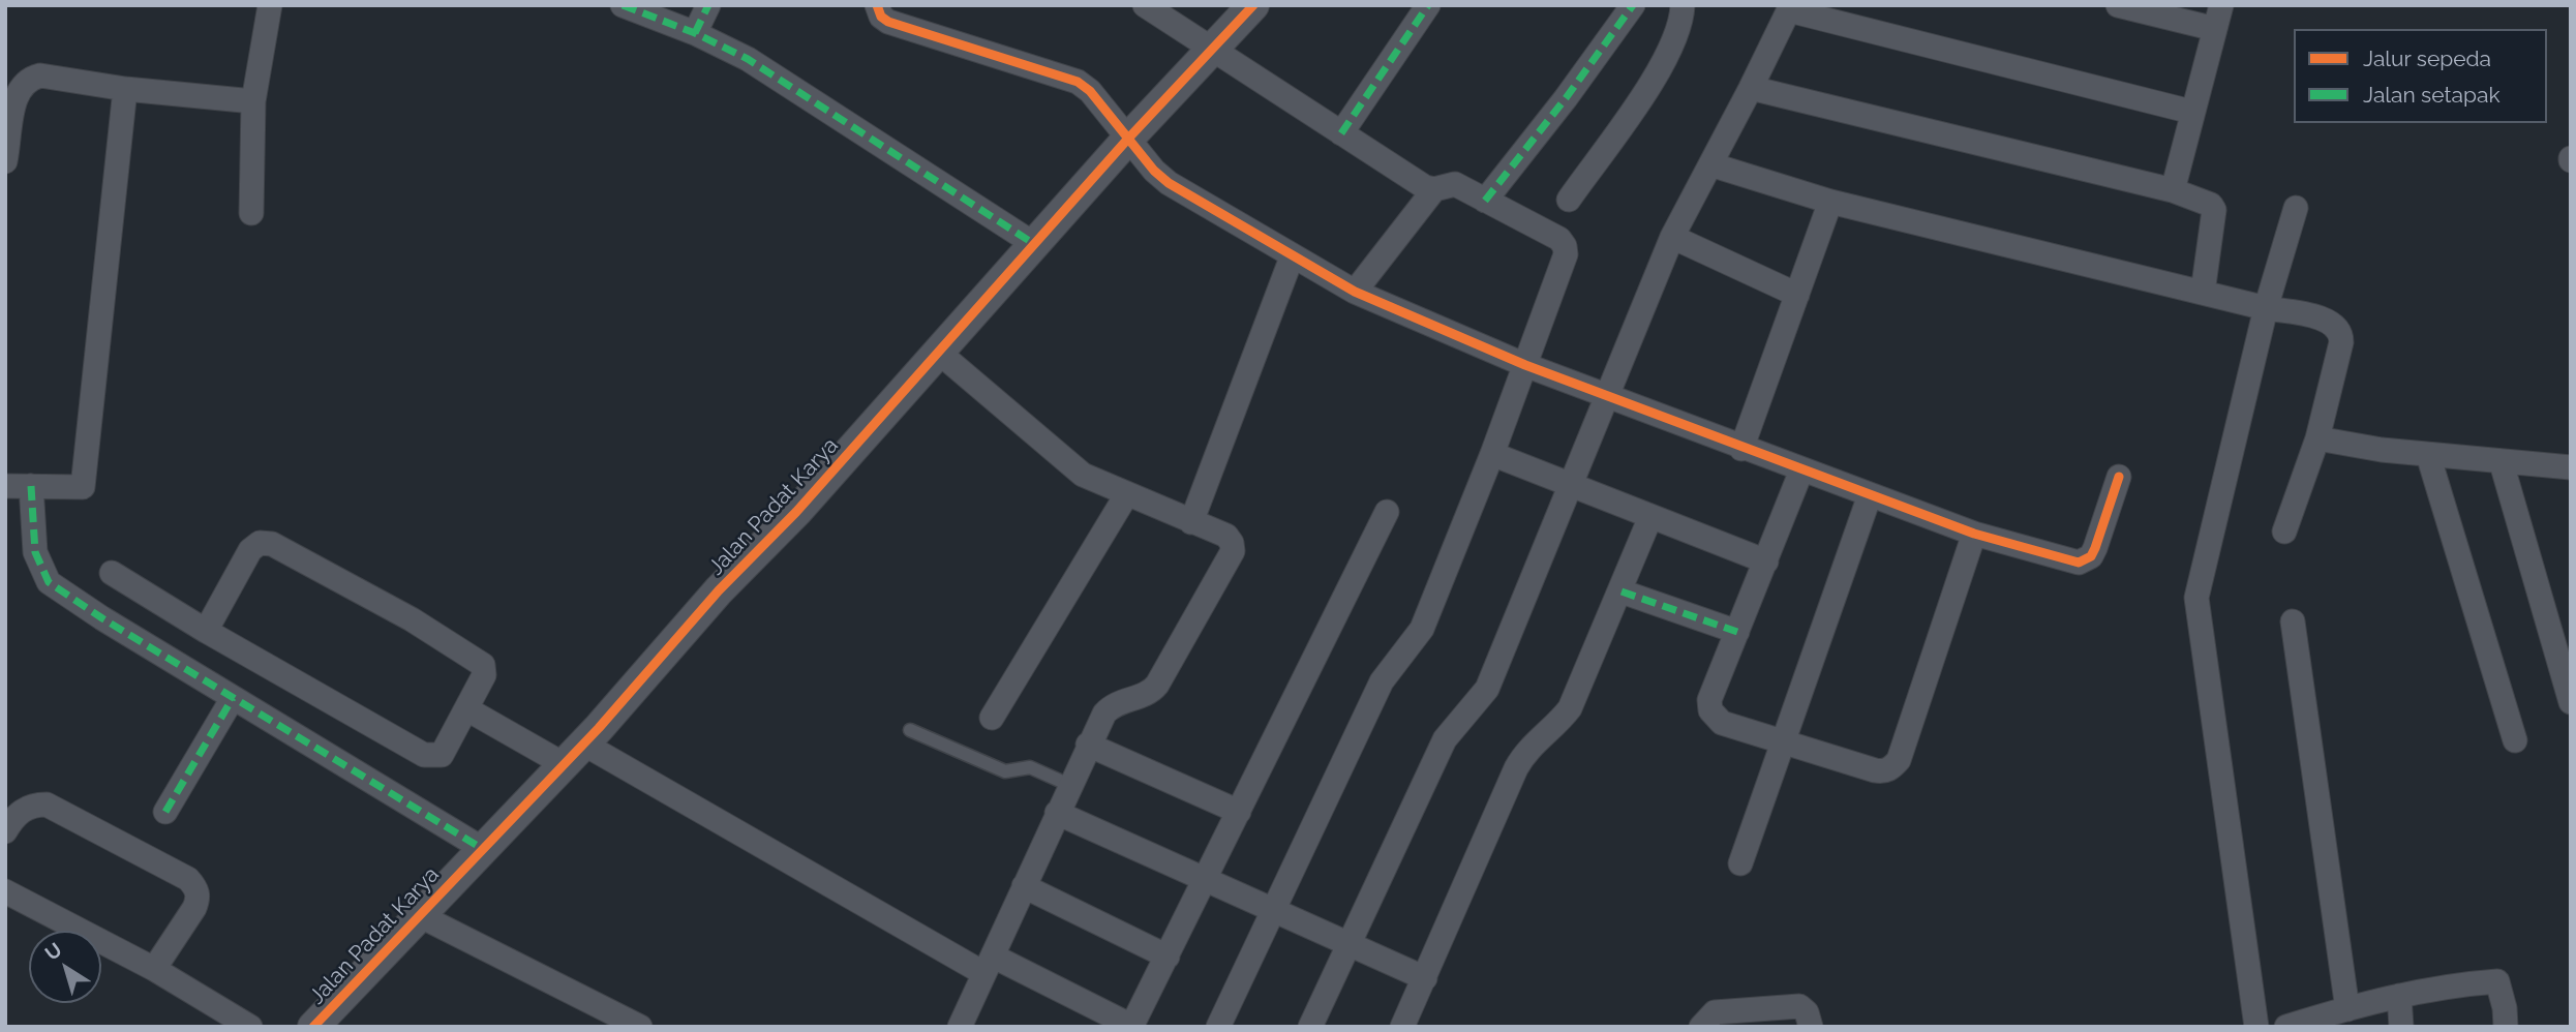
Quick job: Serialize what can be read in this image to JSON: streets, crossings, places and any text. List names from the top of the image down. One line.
{"streets":{"street":["Jalan Padat Karya"]},"legend":["Jalur sepeda","Jalan setapak"],"north":"top left"}
